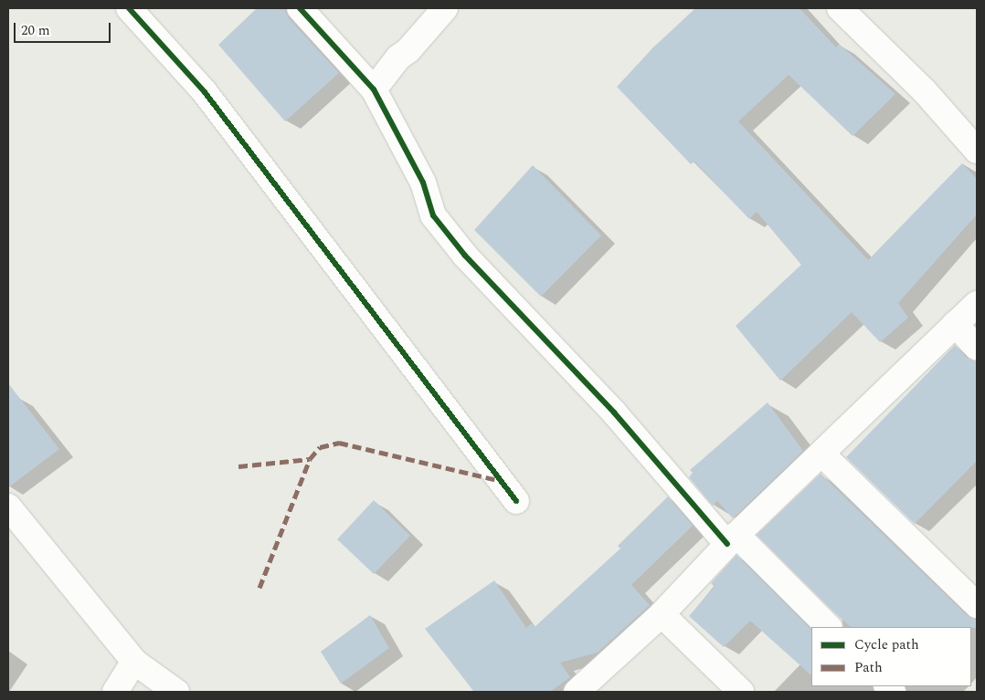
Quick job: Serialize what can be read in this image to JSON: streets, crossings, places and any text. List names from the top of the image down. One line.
{"legend":["Cycle path","Path"],"scale_bar":"20 m"}
